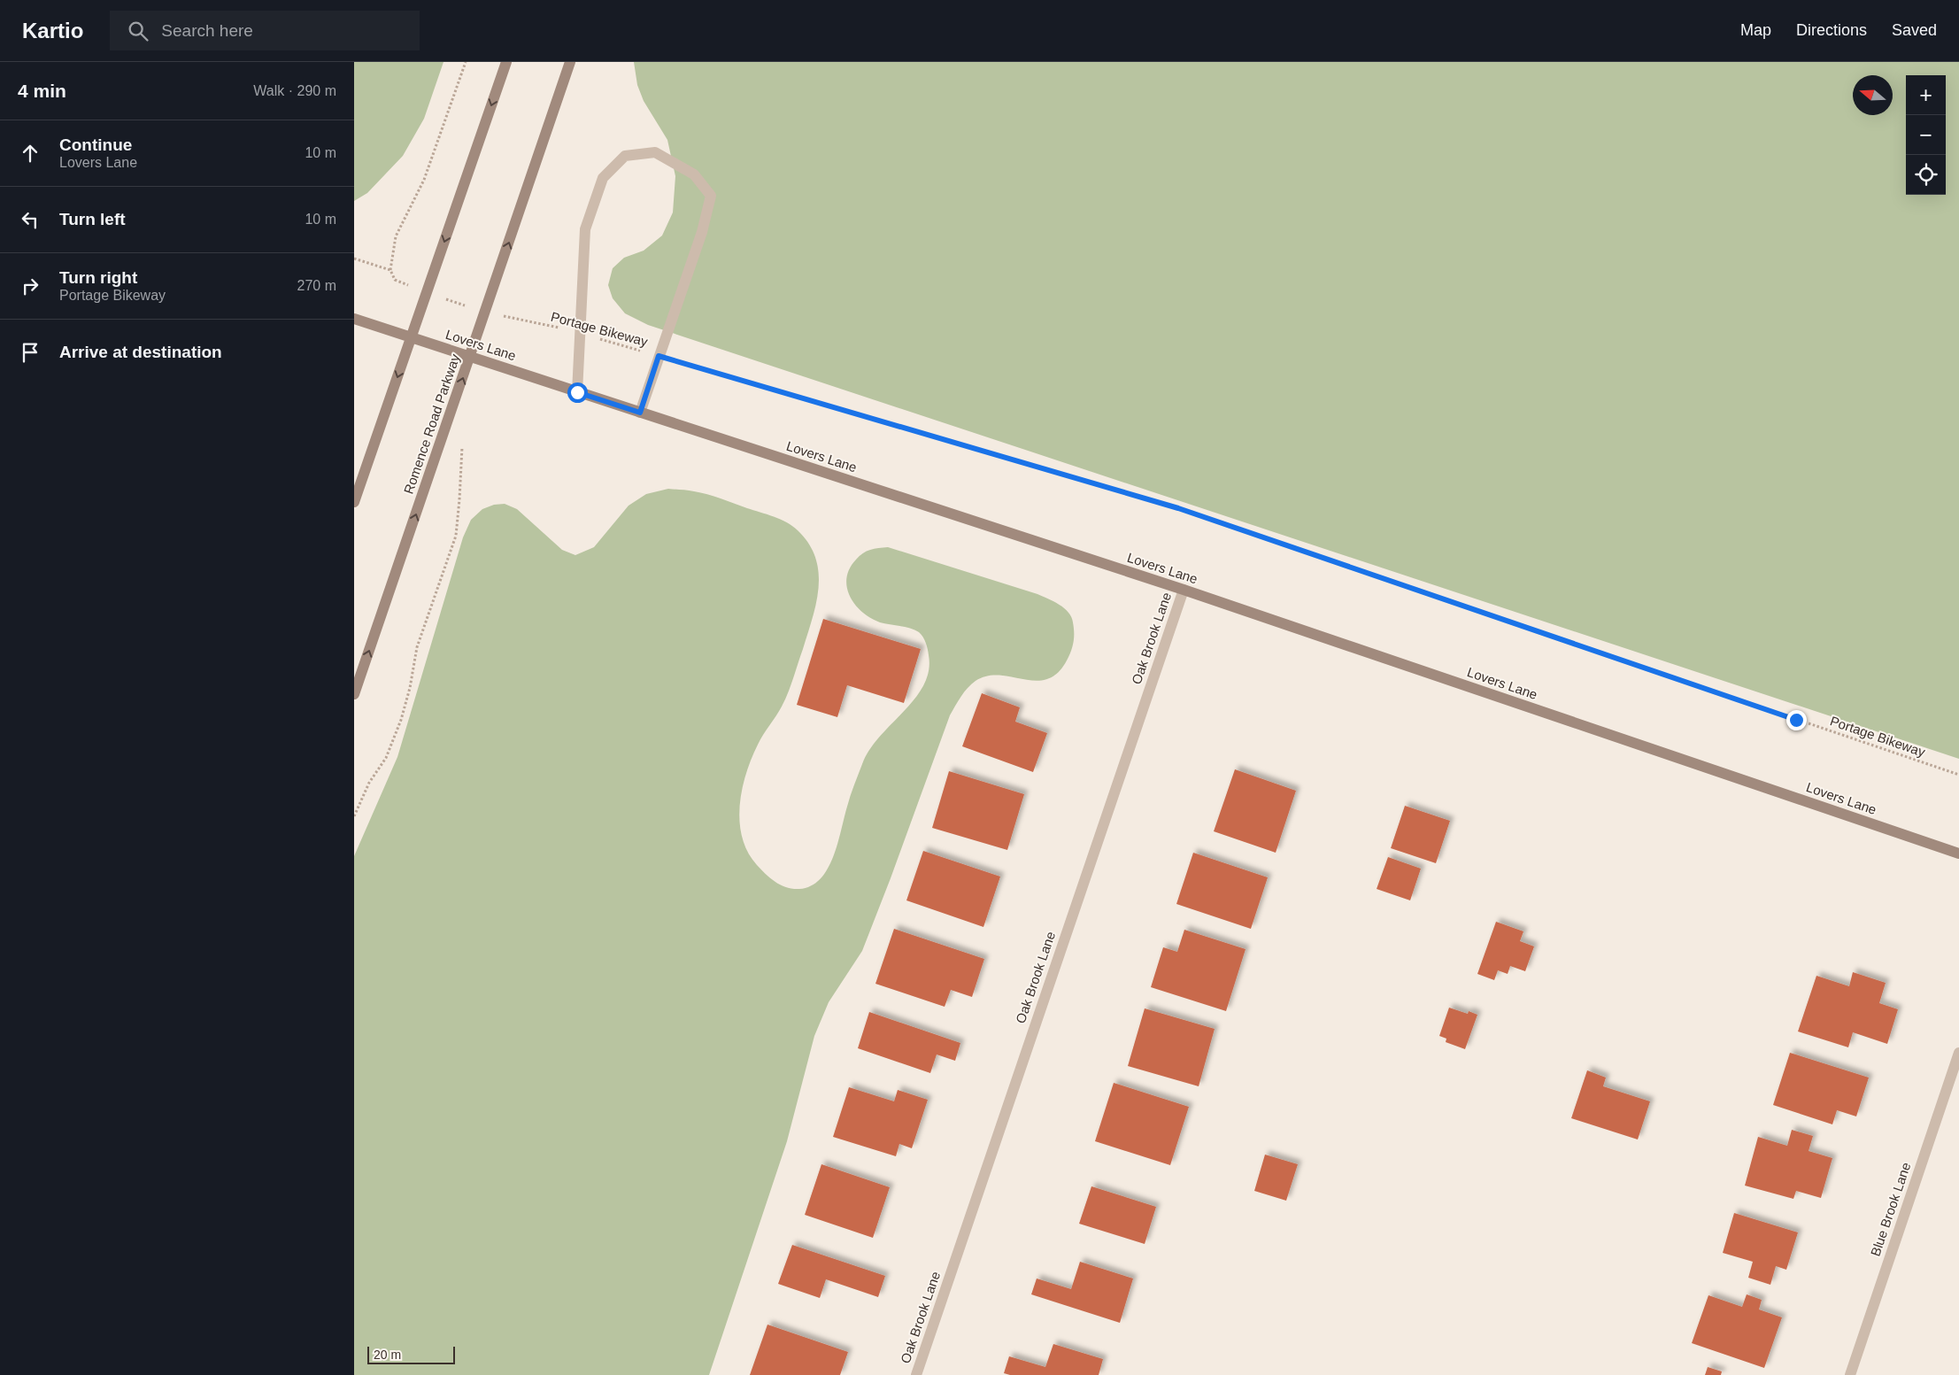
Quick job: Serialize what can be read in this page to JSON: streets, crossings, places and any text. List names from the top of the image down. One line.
{"streets":{"street":["Lovers Lane","Romence Road Parkway","Oak Brook Lane","Blue Brook Lane"],"path":["Portage Bikeway"]},"crossings":[["Lovers Lane","Romence Road Parkway"],["Lovers Lane","Oak Brook Lane"]],"scale_bar":"20 m","north":"left","page":{"header":"Kartio","search":"Search here","nav":["Map","Directions","Saved"],"heading":["4 min","Walk · 290 m"],"map_buttons":["+","−"],"list":[["Continue","Lovers Lane","10 m"],["Turn left","10 m"],["Turn right","Portage Bikeway","270 m"],"Arrive at destination"],"scale":"20 m"}}
